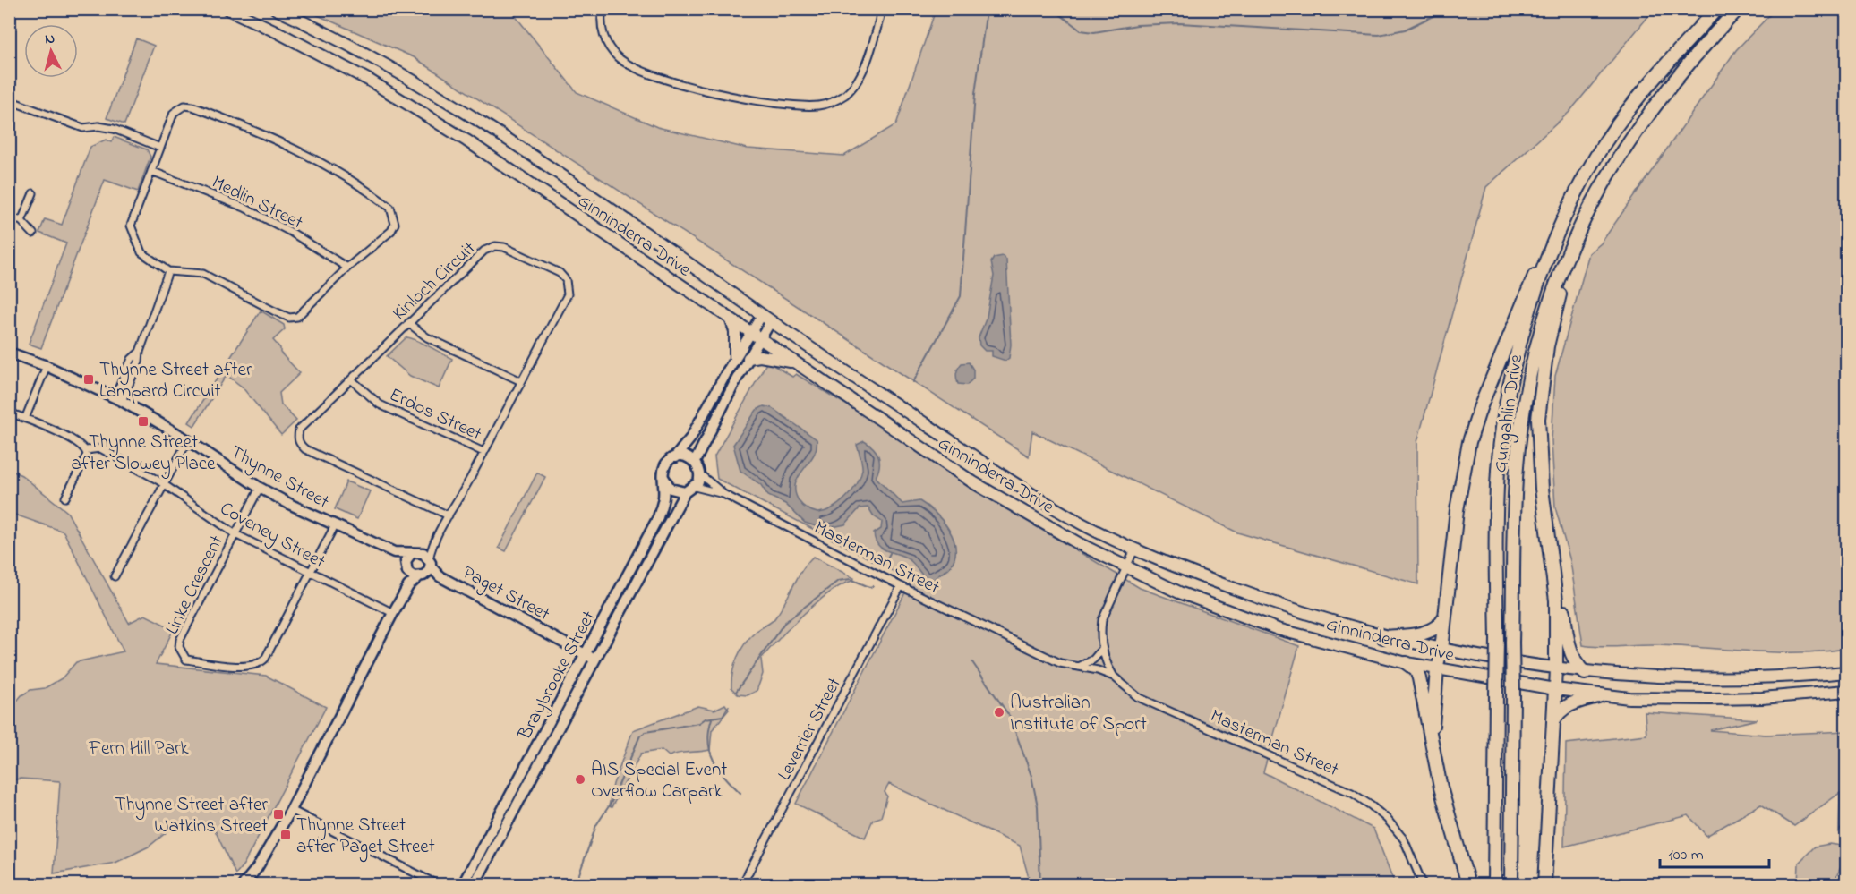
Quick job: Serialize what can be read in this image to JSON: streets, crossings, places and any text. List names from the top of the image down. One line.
{"streets":{"highway":["Gungahlin Drive"],"main road":["Ginninderra Drive"],"street":["Medlin Street","Kinloch Circuit","Erdos Street","Thynne Street","Coveney Street","Masterman Street","Linke Crescent","Paget Street","Braybrooke Street","Leverrier Street"]},"crossings":[["Kinloch Circuit","Erdos Street"],["Kinloch Circuit","Thynne Street"],["Kinloch Circuit","Paget Street"],["Thynne Street","Linke Crescent"],["Thynne Street","Paget Street"],["Coveney Street","Linke Crescent"],["Masterman Street","Braybrooke Street"],["Masterman Street","Leverrier Street"],["Paget Street","Braybrooke Street"]],"parks":["Fern Hill Park"],"places":{"transit":["Thynne Street after Lampard Circuit","Thynne Street after Slowey Place","Thynne Street after Watkins Street","Thynne Street after Paget Street"],"other":["Australian Institute of Sport","AIS Special Event Overflow Carpark"]},"scale_bar":"100 m","north":"top"}
